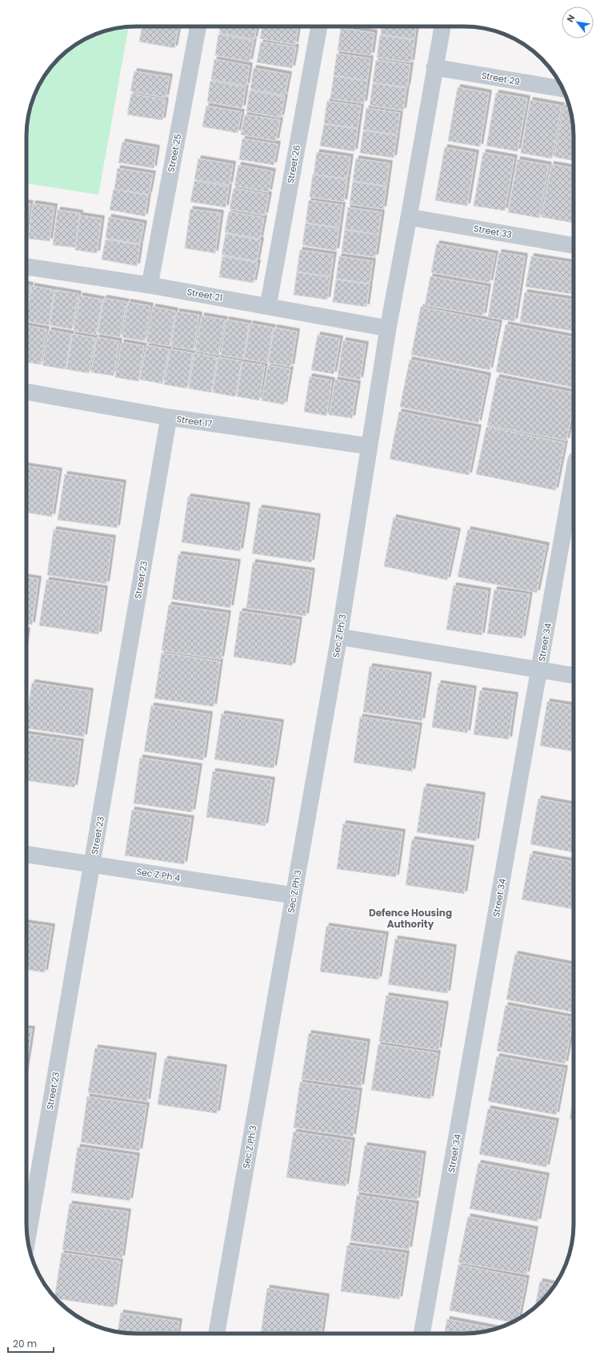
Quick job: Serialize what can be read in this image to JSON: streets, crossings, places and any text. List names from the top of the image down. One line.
{"streets":{"street":["Street 29","Street 25","Street 26","Street 33","Street 21","Street 17","Street 23","Sec Z Ph 3","Street 34","Sec Z Ph 4"]},"crossings":[["Street 29","Sec Z Ph 3"],["Street 25","Street 21"],["Street 26","Street 21"],["Street 33","Sec Z Ph 3"],["Street 21","Sec Z Ph 3"],["Street 17","Street 23"],["Street 17","Sec Z Ph 3"],["Street 23","Sec Z Ph 4"],["Sec Z Ph 3","Sec Z Ph 4"]],"districts":["Defence Housing Authority"],"scale_bar":"20 m","north":"top left"}
